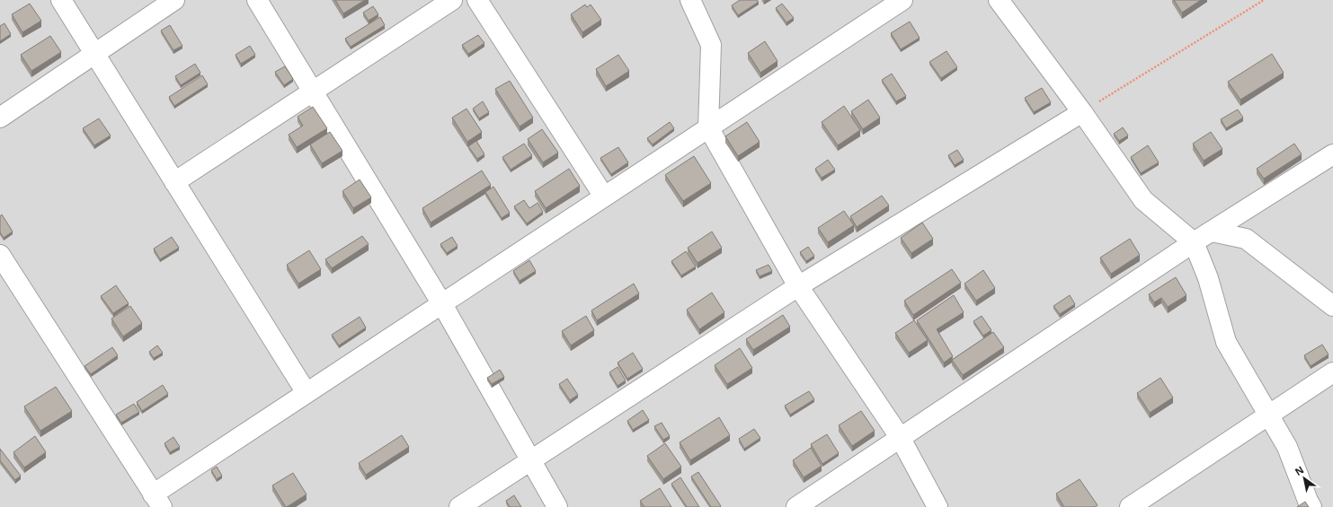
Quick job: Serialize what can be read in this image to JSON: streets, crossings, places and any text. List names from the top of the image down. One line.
{"north":"top left"}
